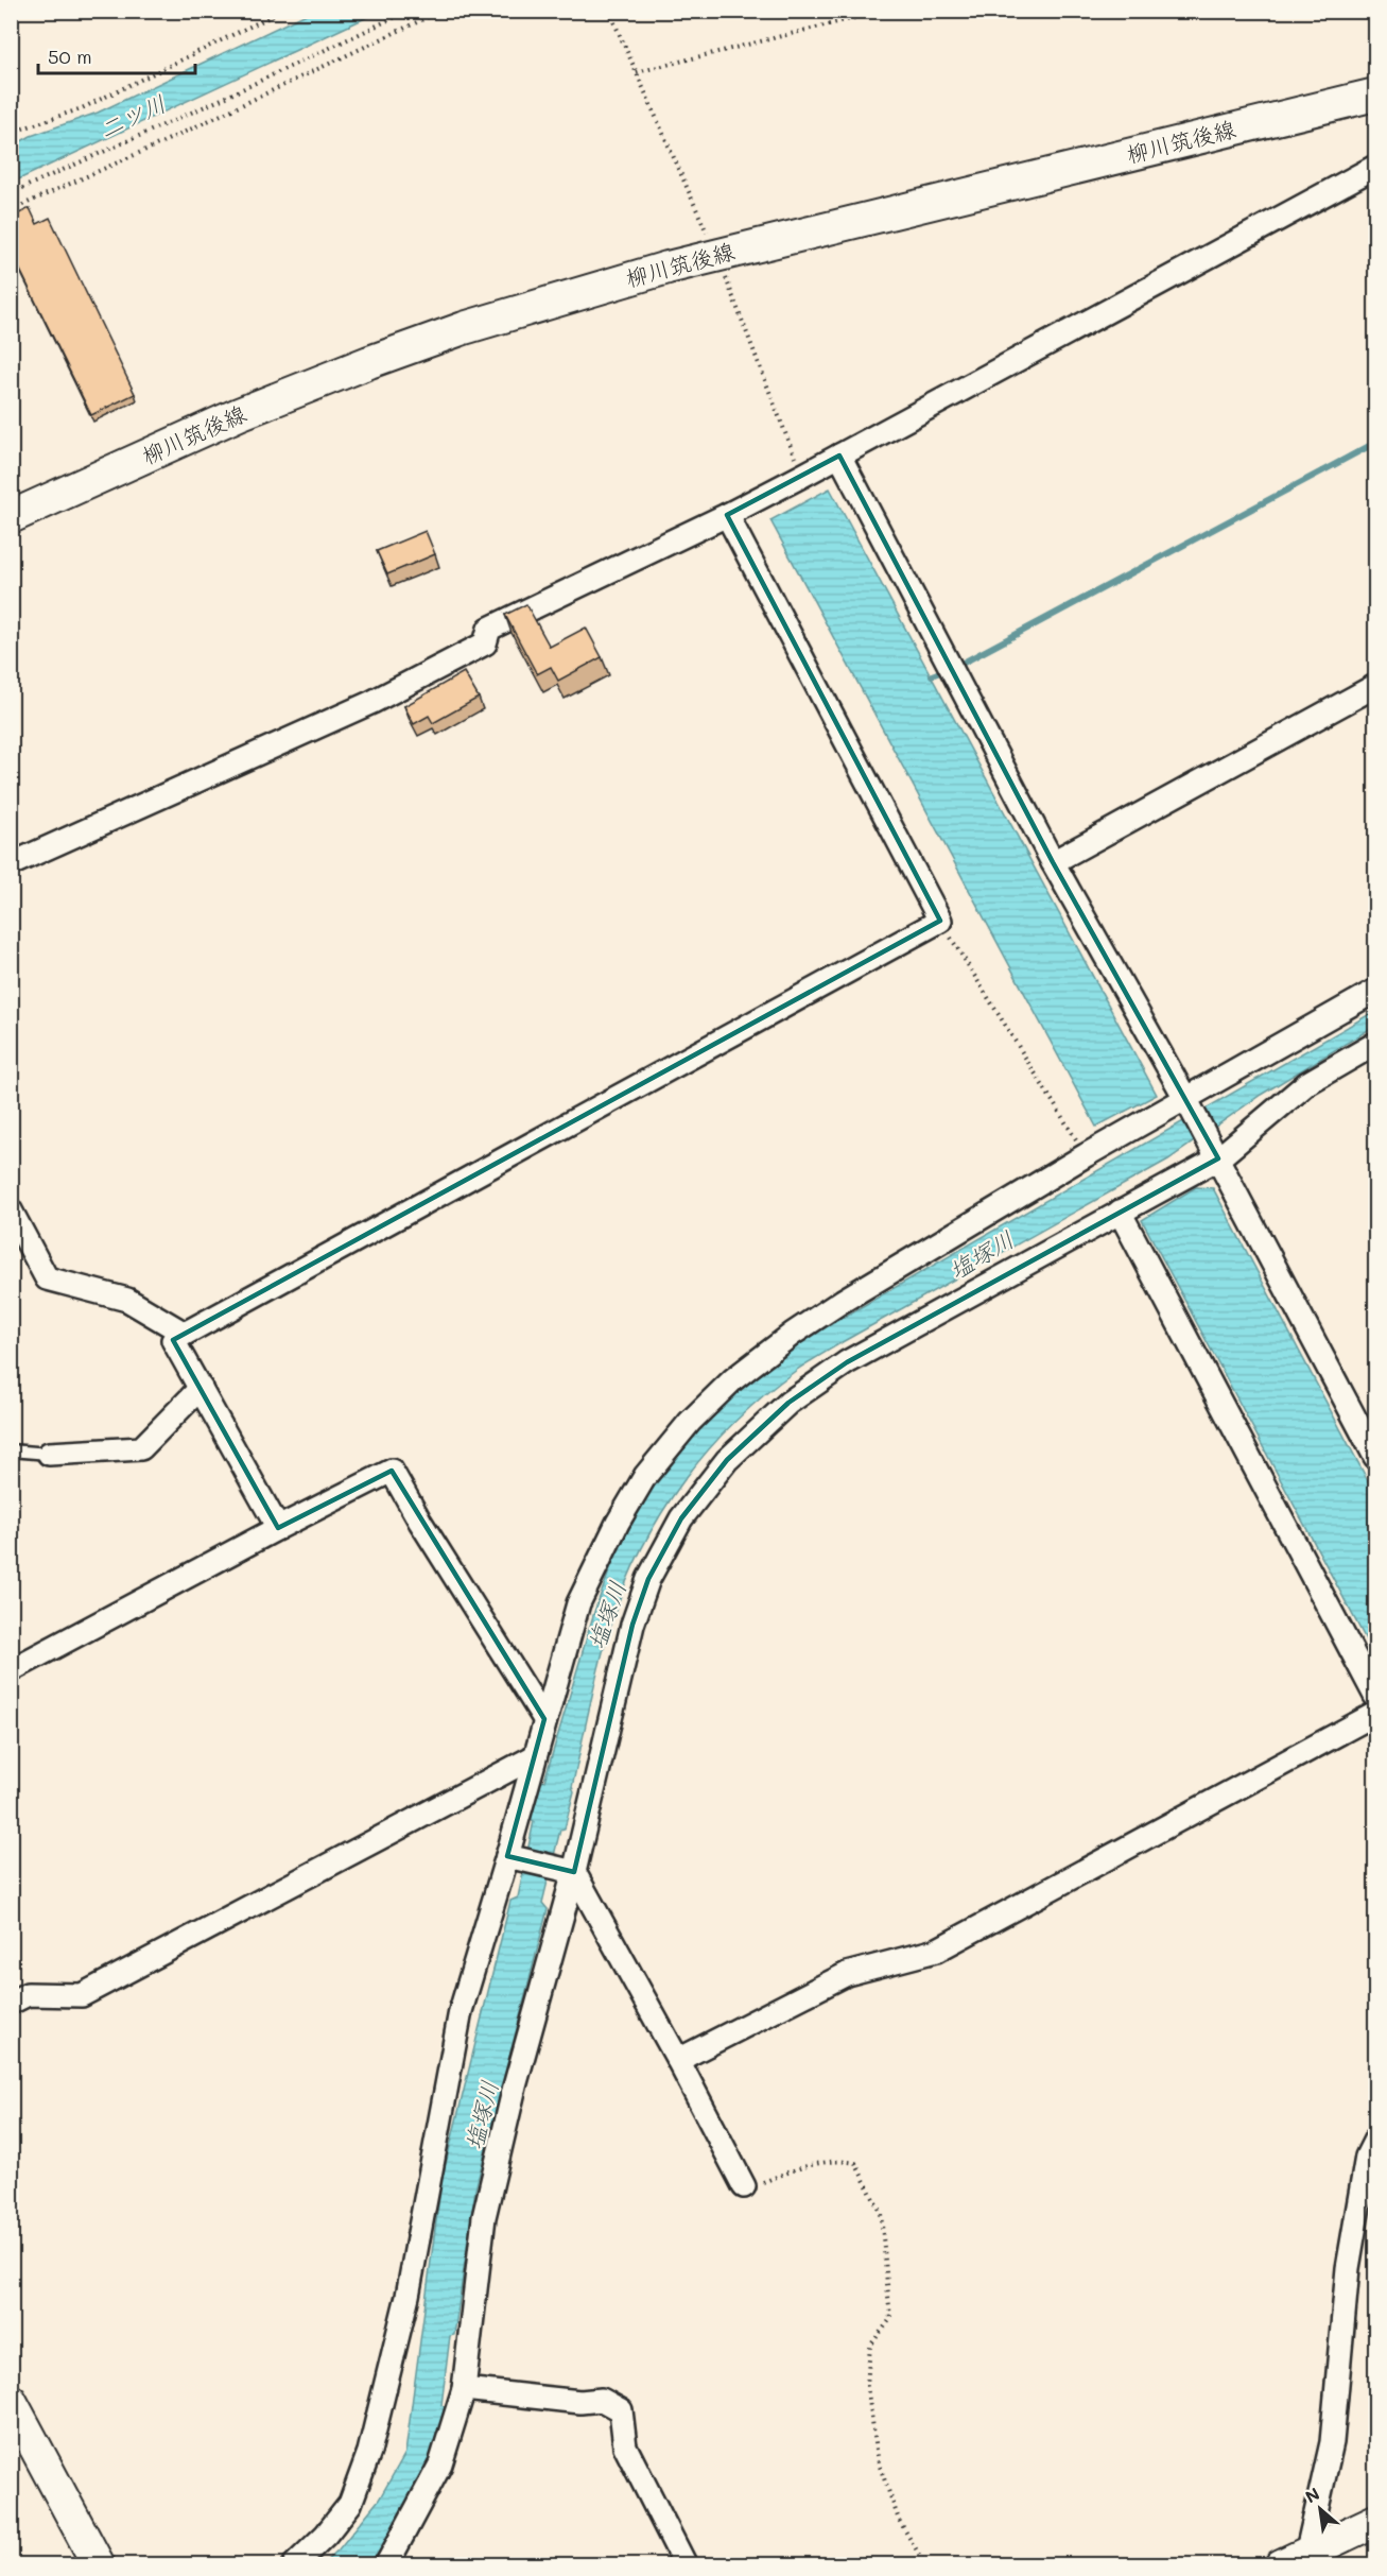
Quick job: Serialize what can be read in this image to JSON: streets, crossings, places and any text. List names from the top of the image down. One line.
{"streets":{"main road":["柳川筑後線"]},"water":["二ツ川","塩塚川"],"scale_bar":"50 m","north":"top left"}
